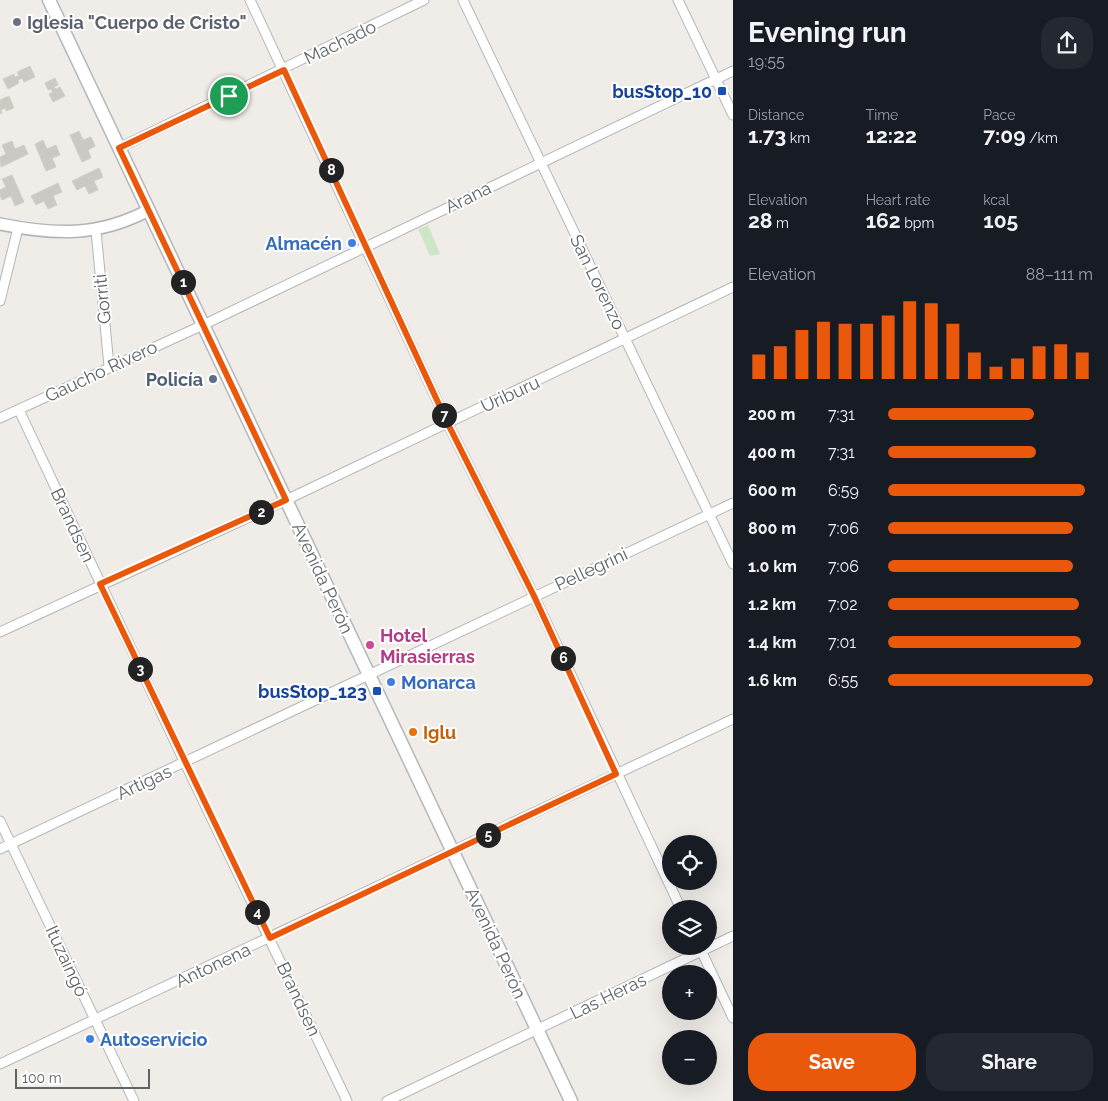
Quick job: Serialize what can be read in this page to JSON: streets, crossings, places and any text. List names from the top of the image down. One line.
{"streets":{"main road":["Avenida Perón"],"street":["Machado","Arana","San Lorenzo","Gorriti","Gaucho Rivero","Uriburu","Brandsen","Pellegrini","Artigas","Ituzaingó","Antonena","Las Heras"]},"crossings":[["Machado","Avenida Perón"],["Arana","San Lorenzo"],["Arana","Gaucho Rivero"],["Arana","Avenida Perón"],["San Lorenzo","Uriburu"],["San Lorenzo","Pellegrini"],["Gorriti","Gaucho Rivero"],["Gaucho Rivero","Brandsen"],["Gaucho Rivero","Avenida Perón"],["Uriburu","Brandsen"],["Uriburu","Avenida Perón"],["Brandsen","Artigas"],["Brandsen","Antonena"],["Pellegrini","Avenida Perón"],["Pellegrini","Artigas"],["Avenida Perón","Artigas"],["Avenida Perón","Antonena"],["Avenida Perón","Las Heras"],["Artigas","Ituzaingó"],["Ituzaingó","Antonena"]],"places":{"other":["Iglesia \"Cuerpo de Cristo\"","Almacén","Policía","Hotel Mirasierras","Monarca","Iglu","Autoservicio"],"transit":["busStop_10","busStop_123"]},"scale_bar":"100 m","page":{"heading":["Evening run","19:55"],"stats":[["Distance","1.73 km"],["Time","12:22"],["Pace","7:09 /km"],["Elevation","28 m"],["Heart rate","162 bpm"],["kcal","105"]],"pins":["8","1","7","2","6","3","5","4"],"chart":["Elevation","88–111 m"],"list":[{"name":"200 m","note":"7:31"},{"name":"400 m","note":"7:31"},{"name":"600 m","note":"6:59"},{"name":"800 m","note":"7:06"},{"name":"1.0 km","note":"7:06"},{"name":"1.2 km","note":"7:02"},{"name":"1.4 km","note":"7:01"},{"name":"1.6 km","note":"6:55"}],"map_buttons":["+","−"],"buttons":["Save","Share"],"scale":"100 m"}}
